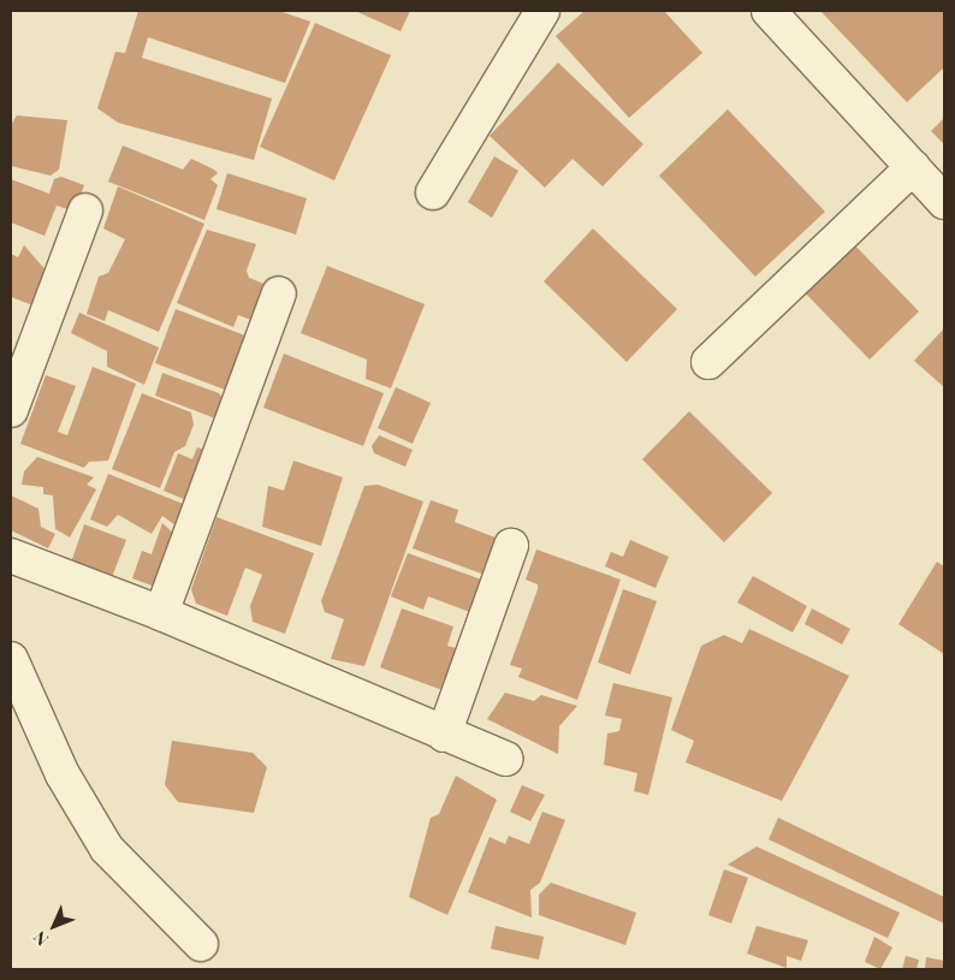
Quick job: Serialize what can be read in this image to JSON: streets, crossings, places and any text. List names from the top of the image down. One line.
{"north":"bottom left"}
